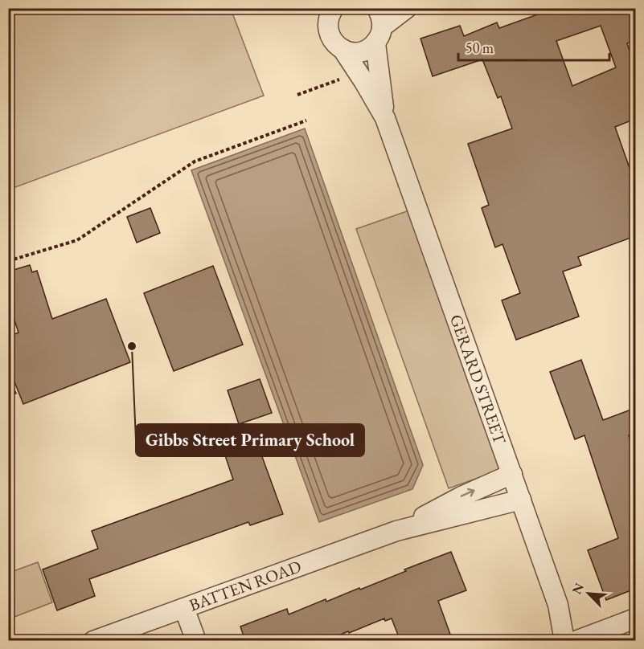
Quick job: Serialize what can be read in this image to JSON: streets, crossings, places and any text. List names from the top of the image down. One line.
{"streets":{"street":["GERARD STREET","BATTEN ROAD"]},"crossings":[["GERARD STREET","BATTEN ROAD"]],"places":["Gibbs Street Primary School"],"scale_bar":"50 m","north":"top left"}
